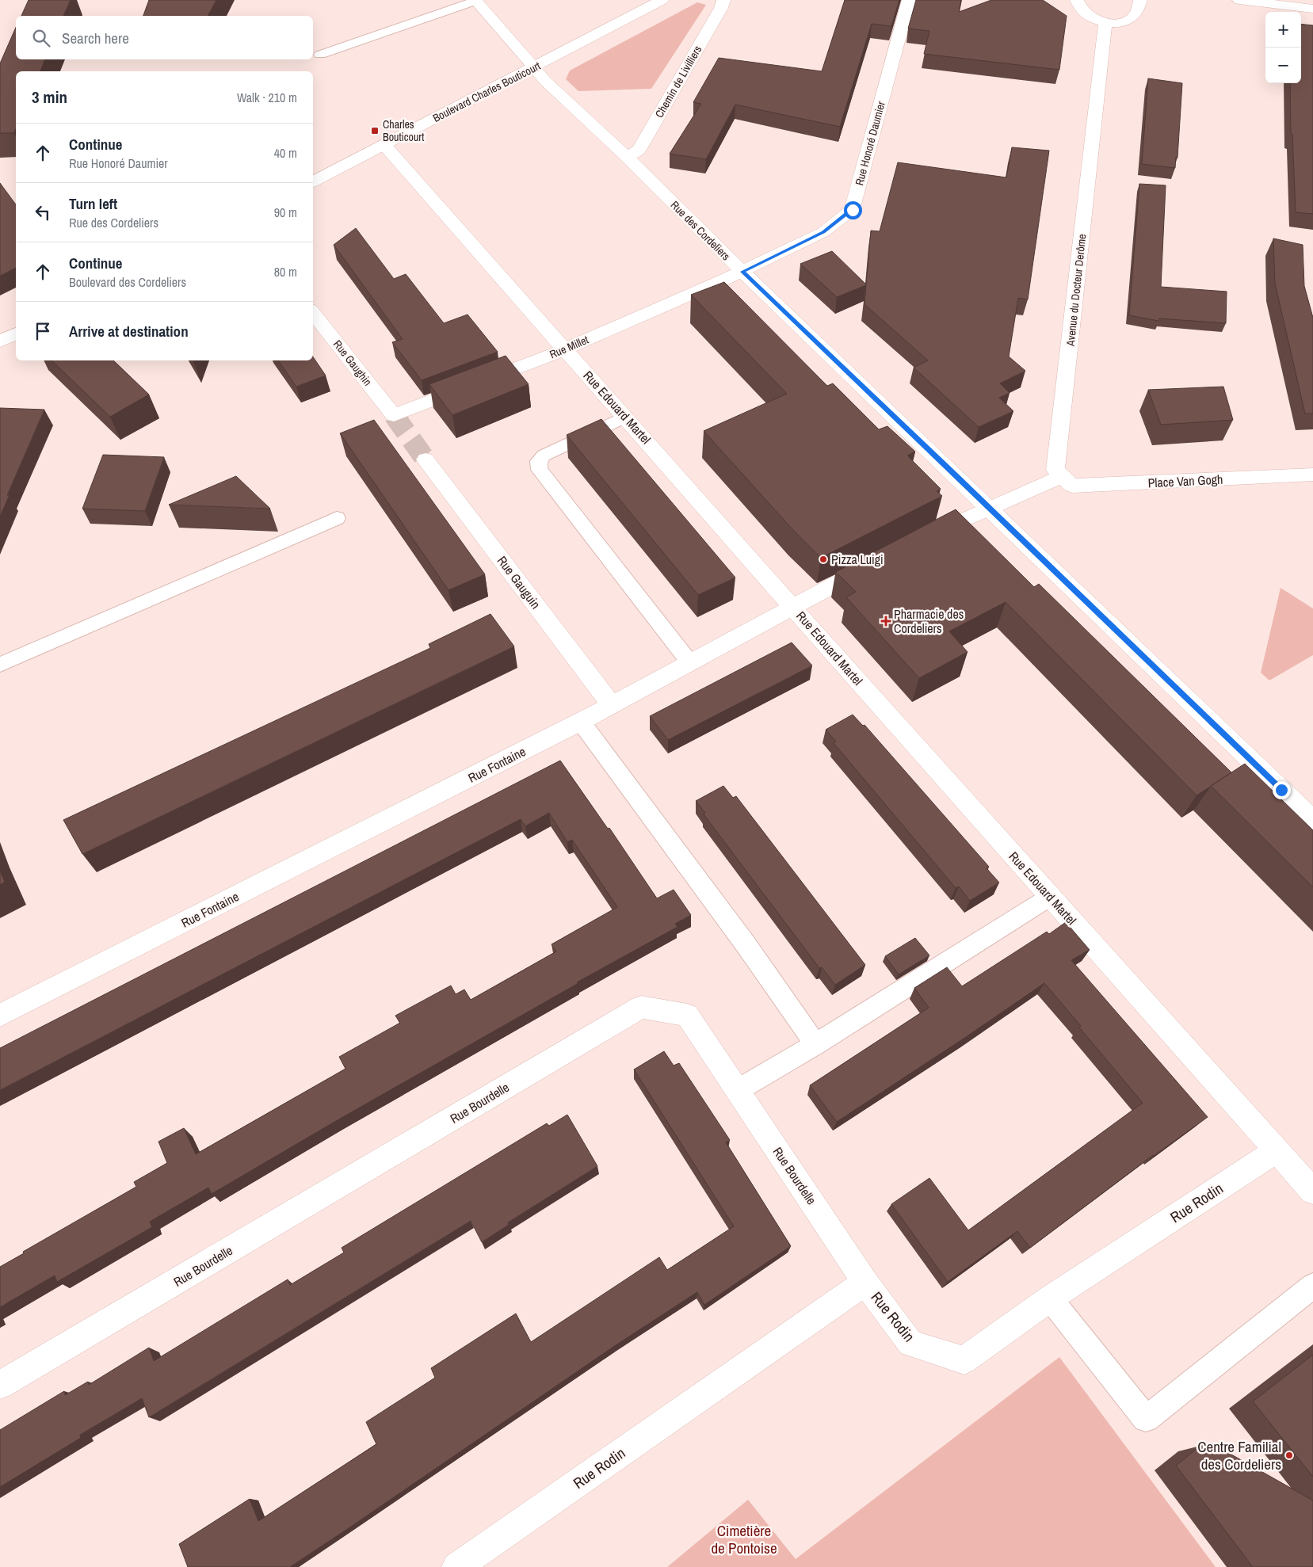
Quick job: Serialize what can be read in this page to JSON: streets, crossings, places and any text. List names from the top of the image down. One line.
{"streets":{"street":["Chemin de Livilliers","Boulevard Charles Bouticourt","Rue Honoré Daumier","Rue des Cordeliers","Avenue du Docteur Derôme","Rue Millet","Rue Gaughin","Rue Edouard Martel","Place Van Gogh","Rue Gauguin","Rue Fontaine","Rue Bourdelle","Rue Rodin"]},"crossings":[["Chemin de Livilliers","Rue des Cordeliers"],["Boulevard Charles Bouticourt","Rue des Cordeliers"],["Boulevard Charles Bouticourt","Rue Edouard Martel"],["Rue Honoré Daumier","Rue des Cordeliers"],["Rue Honoré Daumier","Rue Millet"],["Rue des Cordeliers","Rue Millet"],["Avenue du Docteur Derôme","Place Van Gogh"],["Rue Millet","Rue Gaughin"],["Rue Millet","Rue Edouard Martel"],["Rue Edouard Martel","Rue Fontaine"],["Rue Edouard Martel","Rue Rodin"],["Rue Gauguin","Rue Fontaine"],["Rue Bourdelle","Rue Rodin"]],"parks":["Cimetière de Pontoise"],"places":{"transit":["Charles Bouticourt"],"other":["Pizza Luigi","Centre Familial des Cordeliers"],"health":["Pharmacie des Cordeliers"]},"page":{"map_buttons":["+","−"],"search":"Search here","heading":["3 min","Walk · 210 m"],"list":[["Continue","Rue Honoré Daumier","40 m"],["Turn left","Rue des Cordeliers","90 m"],["Continue","Boulevard des Cordeliers","80 m"],"Arrive at destination"]}}
